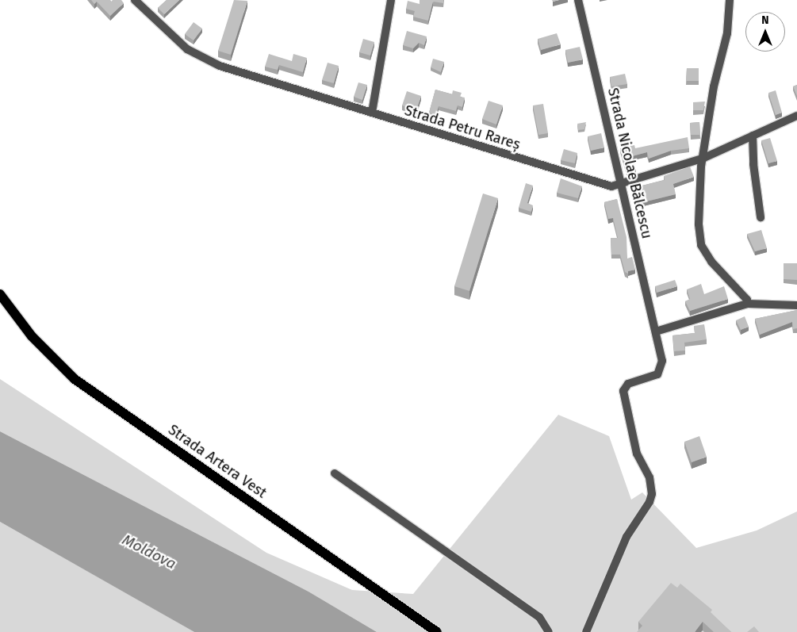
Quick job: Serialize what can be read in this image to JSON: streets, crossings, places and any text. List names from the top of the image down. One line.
{"streets":{"main road":["Strada Artera Vest"],"street":["Strada Petru Rareș","Strada Nicolae Bălcescu"]},"crossings":[["Strada Petru Rareș","Strada Nicolae Bălcescu"]],"water":["Moldova"],"north":"top"}
